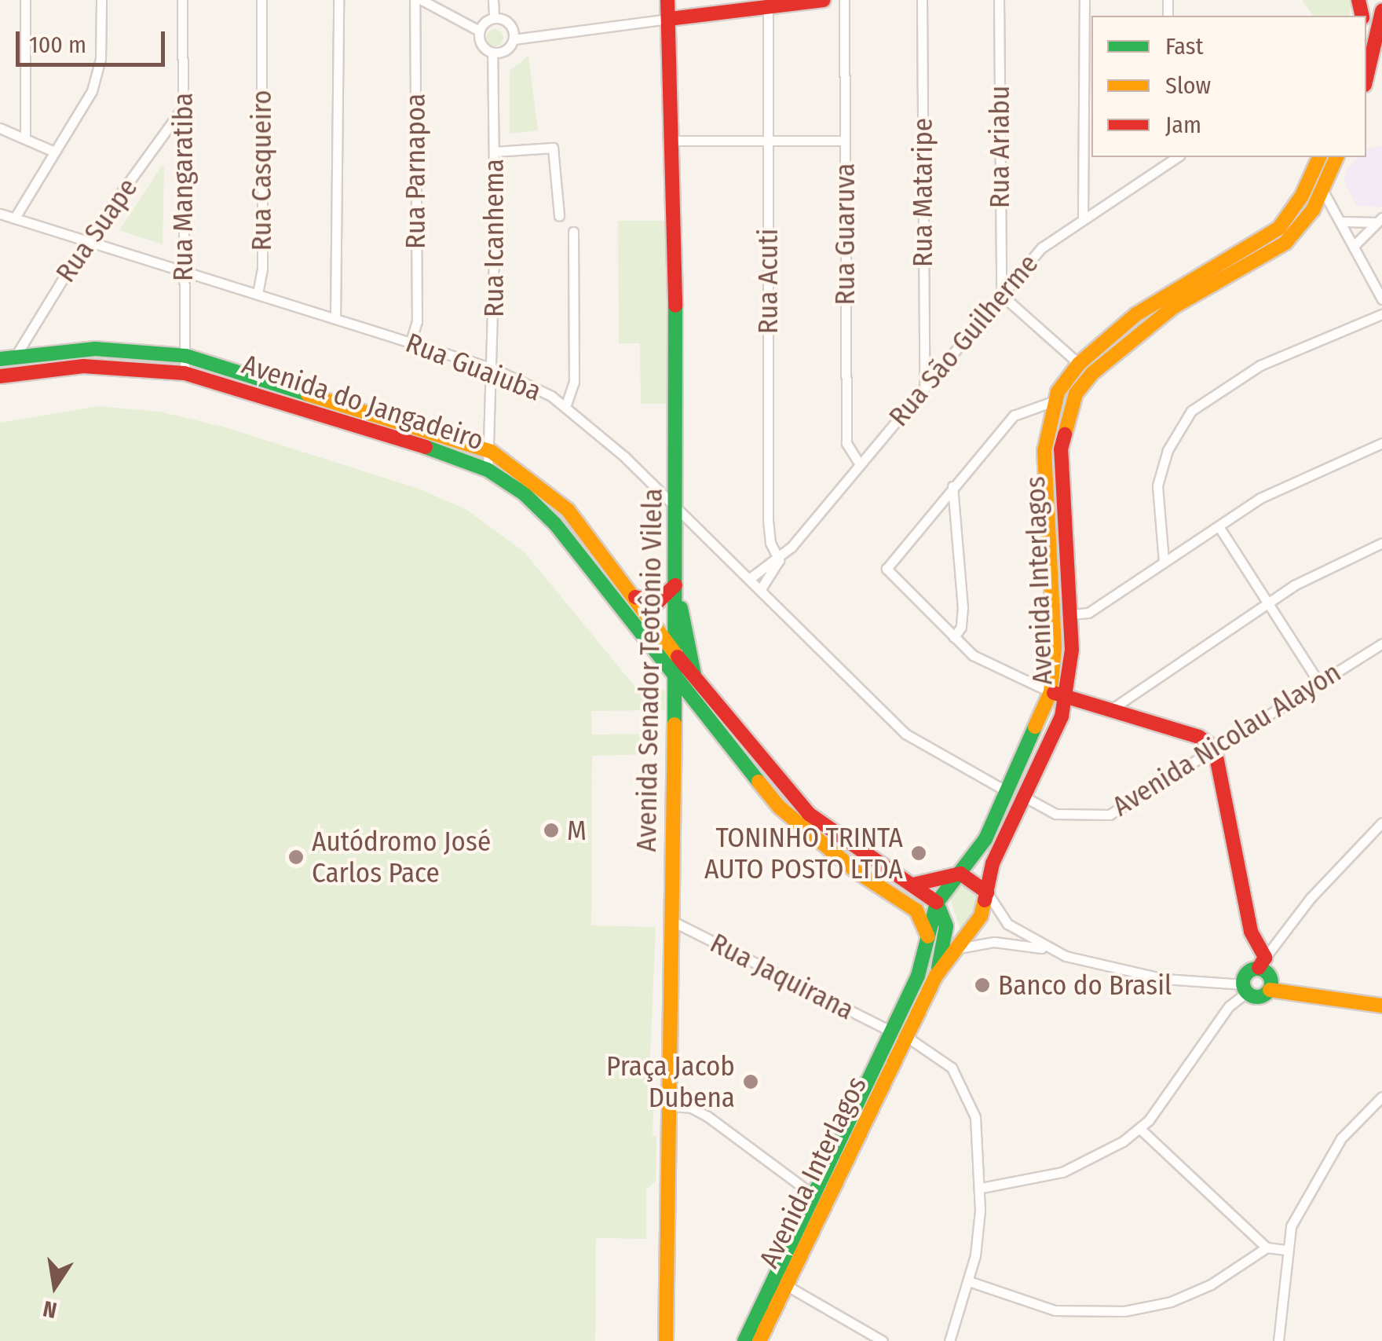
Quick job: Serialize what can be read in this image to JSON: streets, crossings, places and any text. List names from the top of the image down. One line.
{"streets":{"main road":["Avenida do Jangadeiro","Avenida Interlagos","Avenida Senador Teotônio Vilela"],"street":["Rua Ariabu","Rua Casqueiro","Rua Parnapoa","Rua Mangaratiba","Rua Mataripe","Rua Suape","Rua Guaruva","Rua Icanhema","Rua Acuti","Rua São Guilherme","Rua Guaiuba","Avenida Nicolau Alayon","Rua Jaquirana"]},"crossings":[["Rua Ariabu","Rua São Guilherme"],["Rua Casqueiro","Rua Guaiuba"],["Rua Parnapoa","Rua Guaiuba"],["Rua Mangaratiba","Rua Suape"],["Rua Mangaratiba","Rua Guaiuba"],["Rua Mangaratiba","Avenida do Jangadeiro"],["Rua Mataripe","Rua São Guilherme"],["Rua Suape","Rua Guaiuba"],["Rua Suape","Avenida do Jangadeiro"],["Rua Guaruva","Rua São Guilherme"],["Rua Icanhema","Rua Guaiuba"],["Rua Icanhema","Avenida do Jangadeiro"],["Rua Acuti","Rua São Guilherme"],["Rua São Guilherme","Rua Guaiuba"],["Rua Guaiuba","Avenida Interlagos"],["Rua Guaiuba","Avenida Senador Teotônio Vilela"],["Avenida do Jangadeiro","Avenida Interlagos"],["Avenida do Jangadeiro","Avenida Senador Teotônio Vilela"],["Avenida Interlagos","Avenida Nicolau Alayon"],["Avenida Interlagos","Rua Jaquirana"],["Avenida Senador Teotônio Vilela","Rua Jaquirana"]],"places":["M","TONINHO TRINTA AUTO POSTO LTDA","Autódromo José Carlos Pace","Banco do Brasil","Praça Jacob Dubena"],"legend":["Fast","Slow","Jam"],"scale_bar":"100 m","north":"bottom"}
